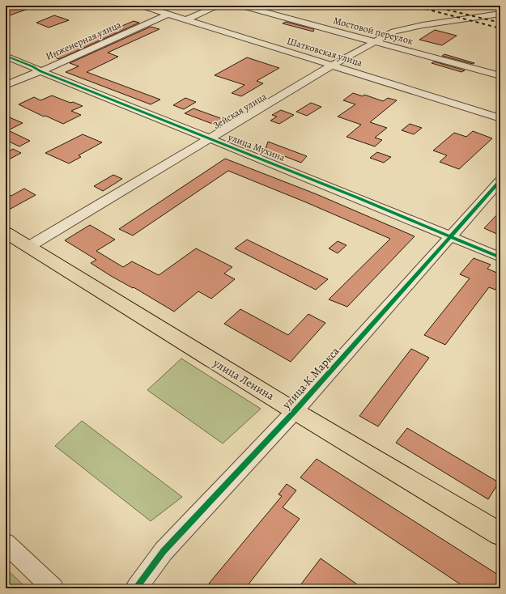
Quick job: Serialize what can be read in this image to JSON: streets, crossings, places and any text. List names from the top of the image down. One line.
{"streets":{"main road":["улица Ленина"],"street":["Мостовой переулок","Инженерная улица","Шатковская улица","Зейская улица","улица Мухина","улица К.Маркса"]},"crossings":[["Мостовой переулок","Зейская улица"],["Инженерная улица","Шатковская улица"],["Инженерная улица","улица Мухина"],["Шатковская улица","Зейская улица"],["Зейская улица","улица Мухина"],["Зейская улица","улица Ленина"],["улица Мухина","улица К.Маркса"],["улица К.Маркса","улица Ленина"]]}
